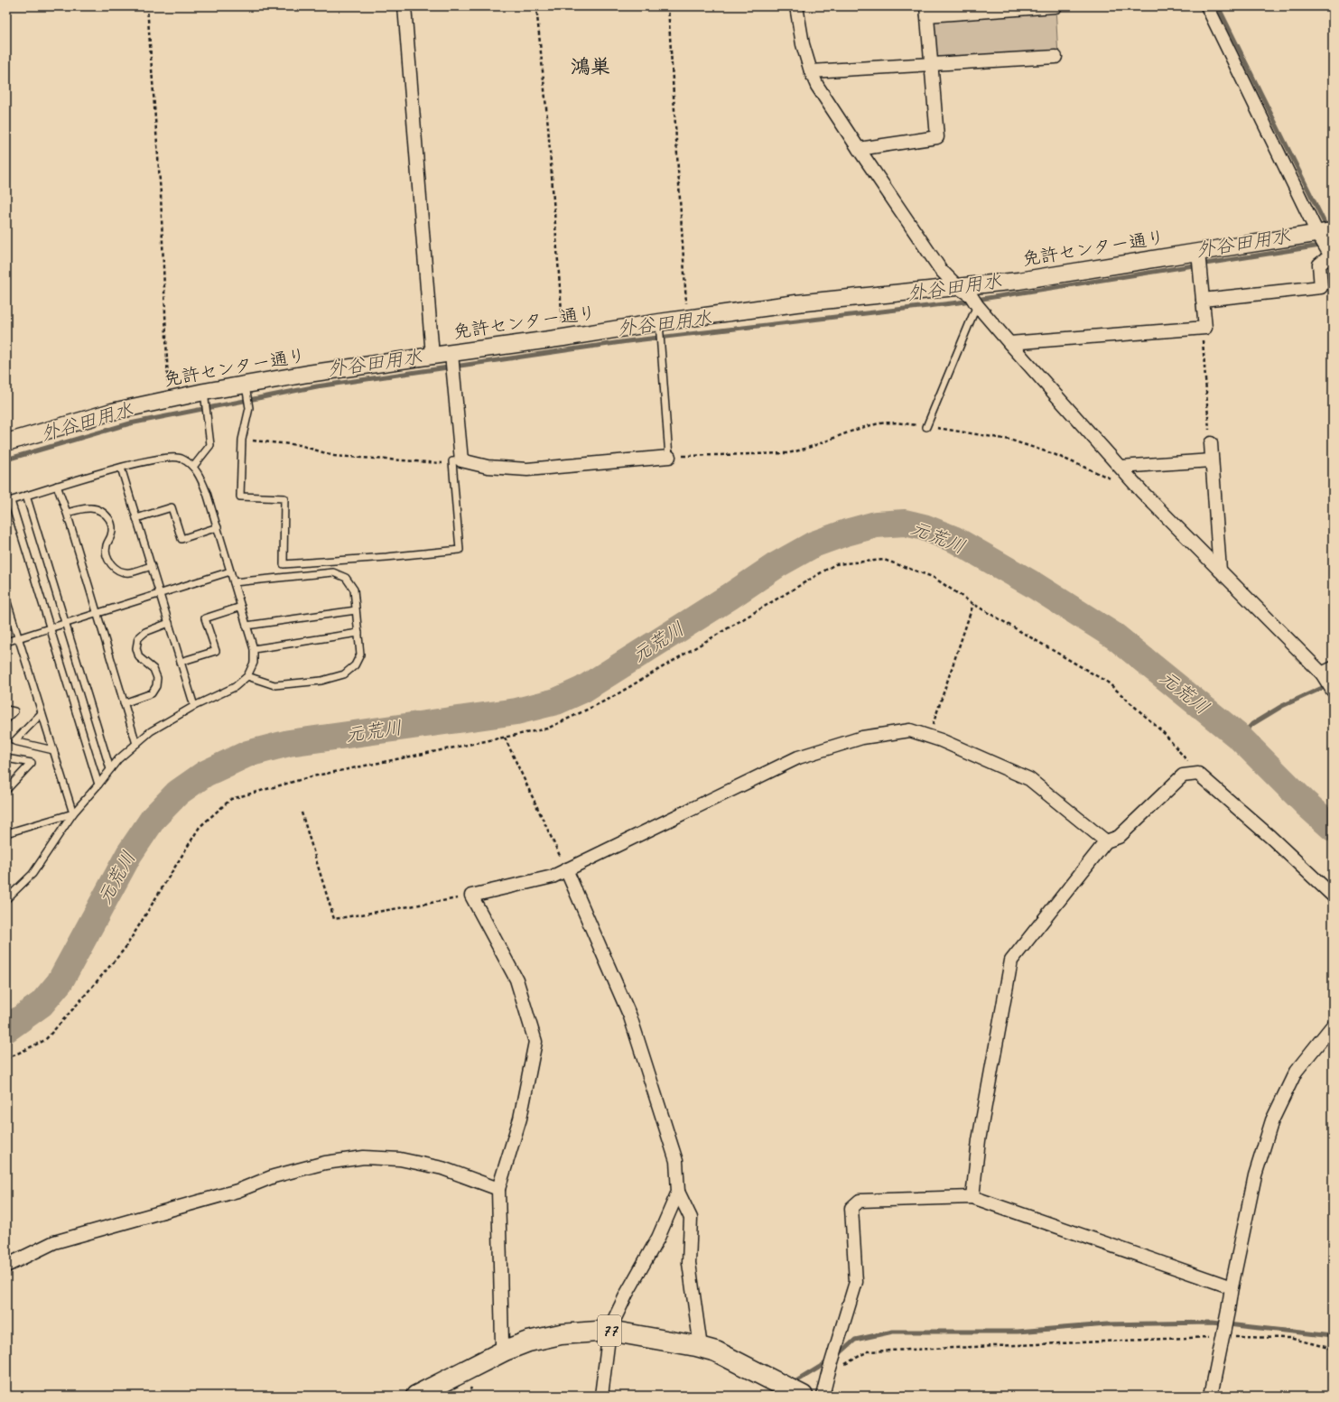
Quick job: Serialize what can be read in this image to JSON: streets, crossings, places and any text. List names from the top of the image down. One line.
{"streets":{"main road":["77"],"street":["免許センター通り"]},"districts":["鴻巣"],"water":["外谷田用水","元荒川"]}
